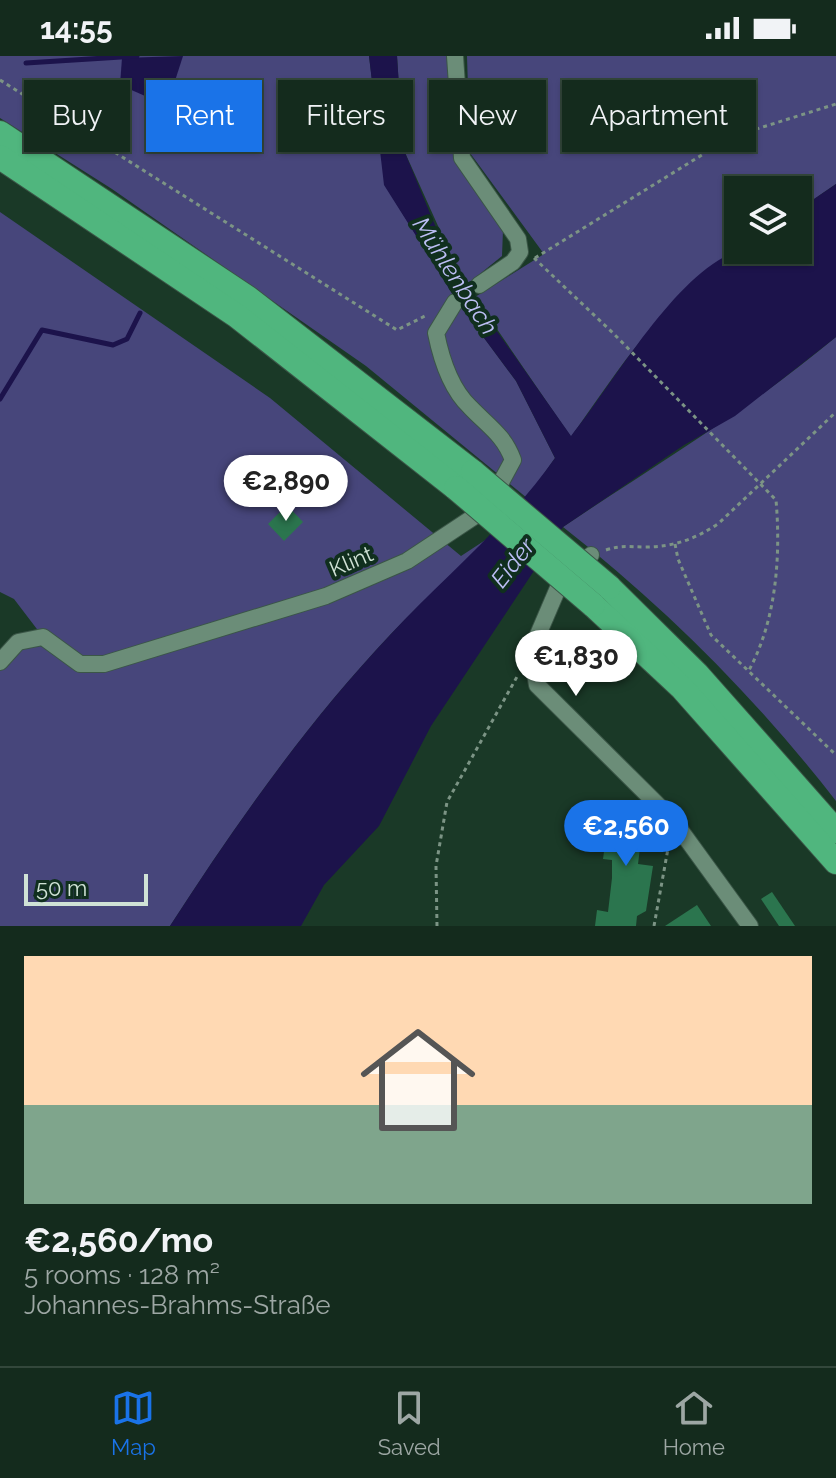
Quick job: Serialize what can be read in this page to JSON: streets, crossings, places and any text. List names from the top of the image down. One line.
{"streets":{"street":["Klint"]},"water":["Mühlenbach","Eider"],"scale_bar":"50 m","page":{"status":"14:55","chip":["Buy","Rent","Filters","New","Apartment"],"price":["€2,890","€1,830","€2,560"],"scale":"50 m","list":[{"name":"€2,560/mo","note":"5 rooms · 128 m² · Johannes-Brahms-Straße"}],"tabs":["Map","Saved","Home"]}}
